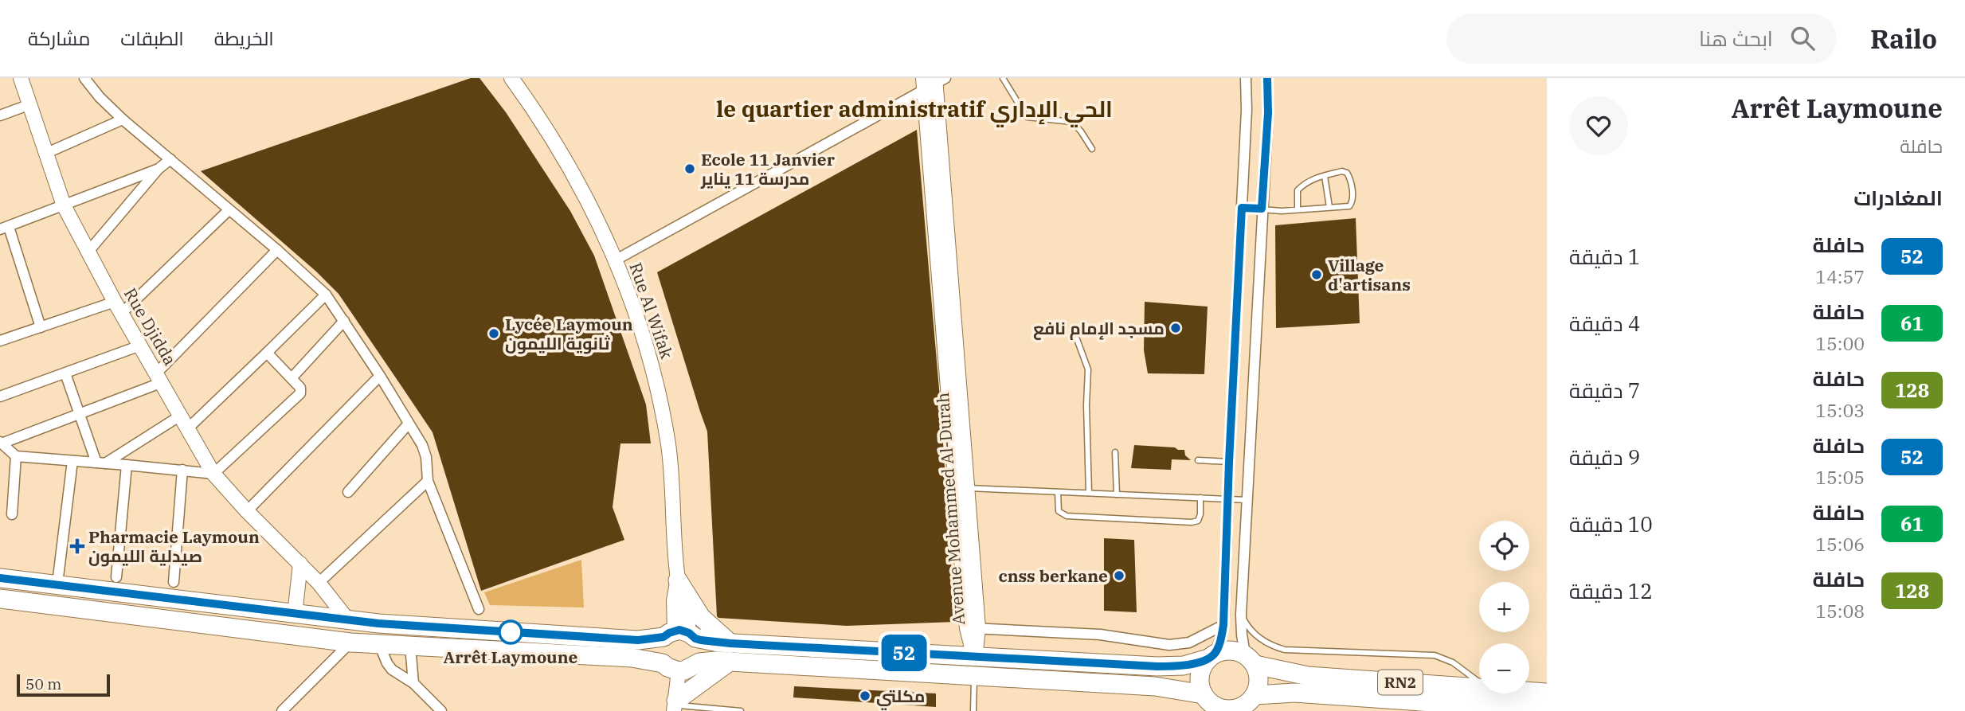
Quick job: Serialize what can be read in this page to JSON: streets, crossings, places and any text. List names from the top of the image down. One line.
{"streets":{"highway":["RN2"],"street":["Rue Al Wifak","Rue Djidda","Avenue Mohammed Al-Durah"]},"crossings":[["Rue Al Wifak","RN2"],["Rue Djidda","RN2"],["Avenue Mohammed Al-Durah","RN2"]],"districts":["le quartier administratif الحي الإداري"],"places":{"other":["Ecole 11 Janvier مدرسة 11 يناير","Village d'artisans","مسجد الإمام نافع","Lycée Laymoun ثانوية الليمون","cnss berkane","Arrêt Laymoune","مكلتي"],"health":["Pharmacie Laymoun صيدلية الليمون"]},"lines":["bus line 52"],"scale_bar":"50 m","page":{"header":"Railo","search":"ابحث هنا","nav":["الخريطة","الطبقات","مشاركة"],"heading":[["Arrêt Laymoune","حافلة"],"المغادرات"],"on_map":"52","list":[{"mark":"52","name":"حافلة","note":"14:57","value":"1 دقيقة"},{"mark":"61","name":"حافلة","note":"15:00","value":"4 دقيقة"},{"mark":"128","name":"حافلة","note":"15:03","value":"7 دقيقة"},{"mark":"52","name":"حافلة","note":"15:05","value":"9 دقيقة"},{"mark":"61","name":"حافلة","note":"15:06","value":"10 دقيقة"},{"mark":"128","name":"حافلة","note":"15:08","value":"12 دقيقة"}],"map_buttons":["+","−"],"scale":"50 m"}}
